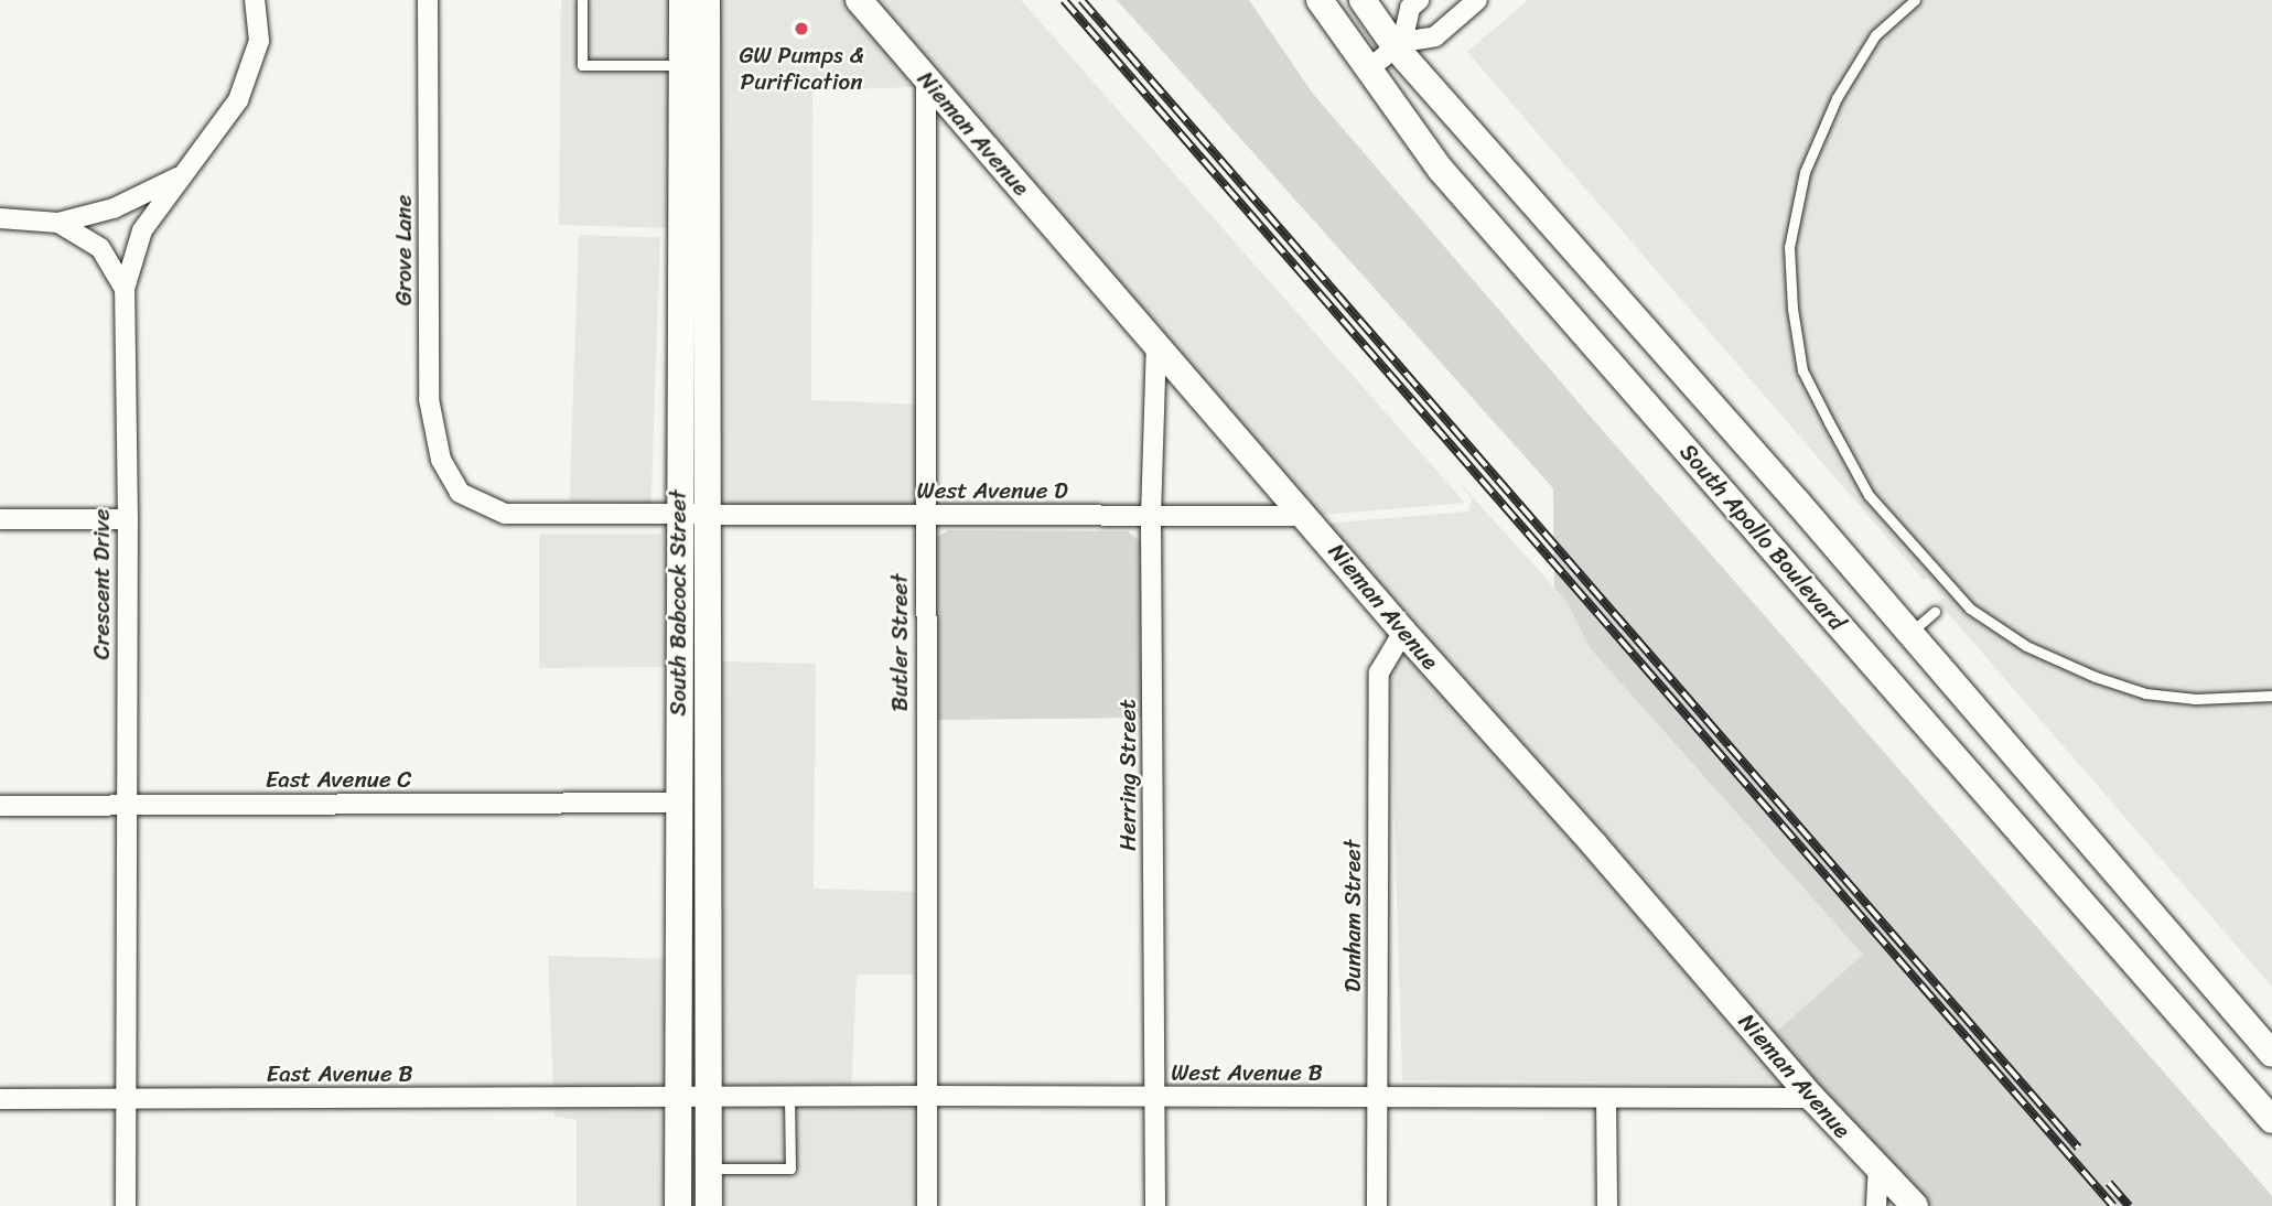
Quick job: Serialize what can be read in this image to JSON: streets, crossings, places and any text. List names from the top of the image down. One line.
{"streets":{"street":["Nieman Avenue","Grove Lane","West Avenue D","South Apollo Boulevard","Crescent Drive","South Babcock Street","Butler Street","Herring Street","East Avenue C","Dunham Street","West Avenue B","East Avenue B"]},"crossings":[["Nieman Avenue","West Avenue D"],["Nieman Avenue","Butler Street"],["Nieman Avenue","Herring Street"],["Nieman Avenue","Dunham Street"],["Nieman Avenue","West Avenue B"],["Grove Lane","West Avenue D"],["West Avenue D","South Babcock Street"],["West Avenue D","Butler Street"],["West Avenue D","Herring Street"],["Crescent Drive","East Avenue C"],["Crescent Drive","East Avenue B"],["South Babcock Street","East Avenue C"],["South Babcock Street","West Avenue B"],["South Babcock Street","East Avenue B"],["Butler Street","West Avenue B"],["Herring Street","West Avenue B"],["Dunham Street","West Avenue B"],["West Avenue B","East Avenue B"]],"places":["GW Pumps & Purification"]}
